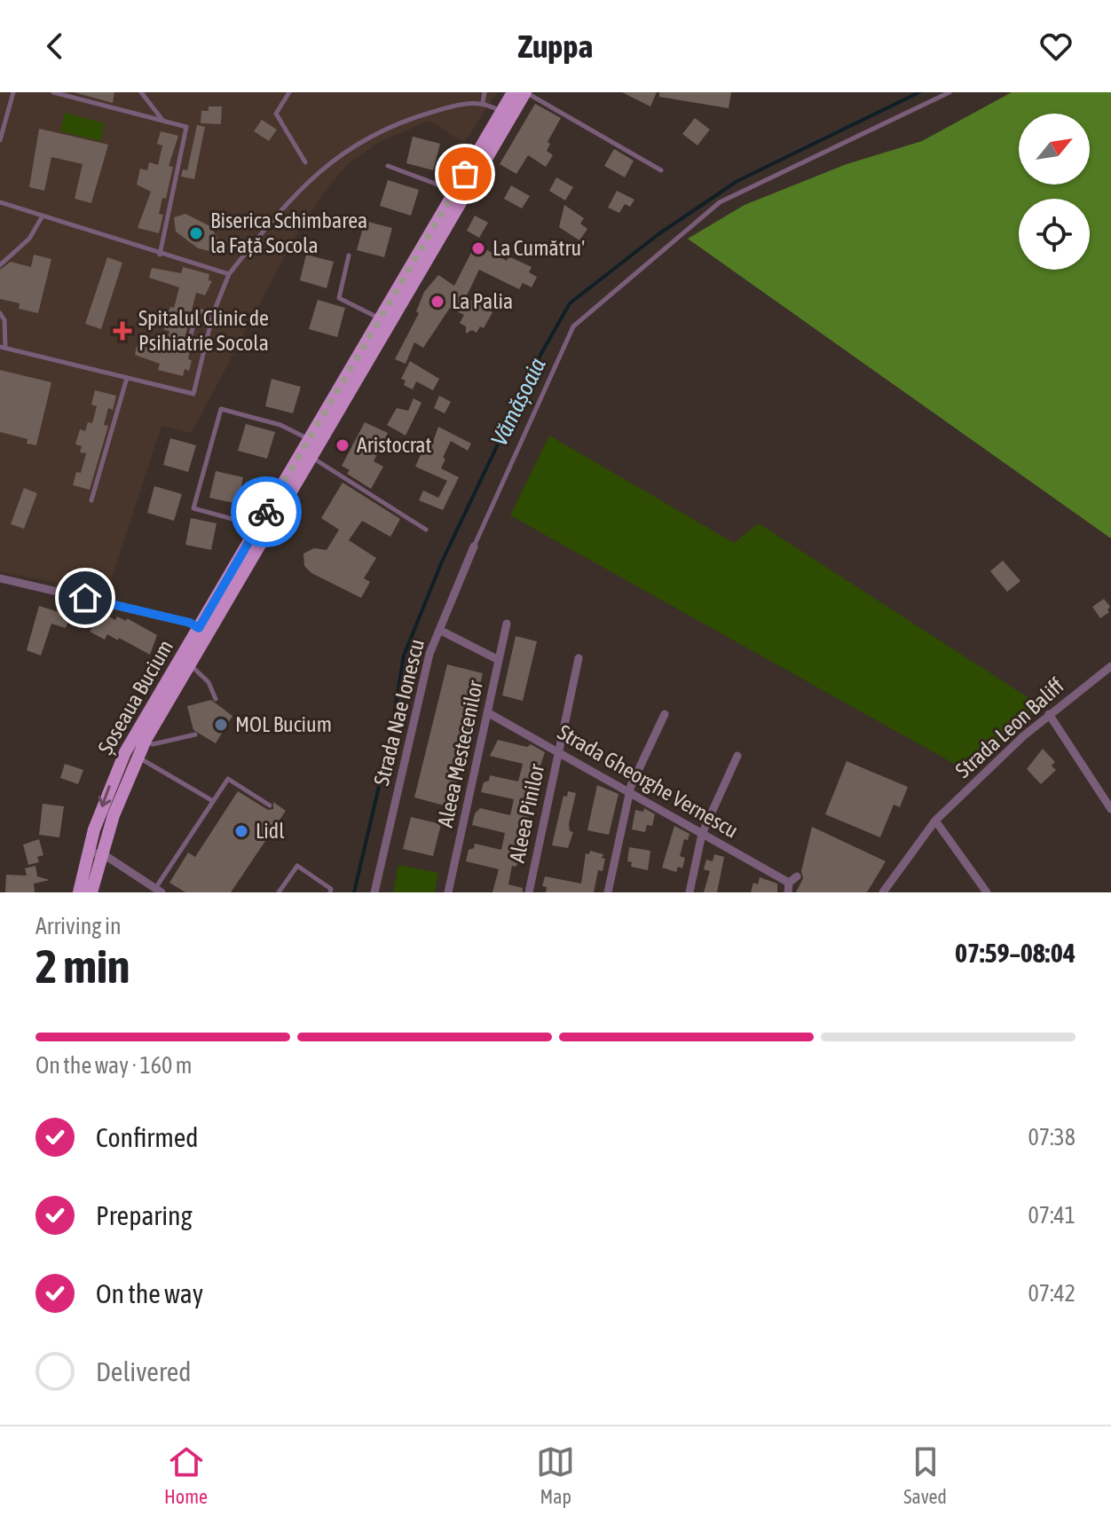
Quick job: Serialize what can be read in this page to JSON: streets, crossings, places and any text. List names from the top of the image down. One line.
{"streets":{"main road":["Șoseaua Bucium"],"street":["Strada Nae Ionescu","Strada Leon Baliff","Aleea Mestecenilor","Strada Gheorghe Vernescu","Aleea Pinilor"]},"crossings":[["Aleea Mestecenilor","Strada Gheorghe Vernescu"],["Strada Gheorghe Vernescu","Aleea Pinilor"]],"water":["Vămășoaia"],"places":{"other":["Biserica Schimbarea la Față Socola","La Cumătru'","La Palia","Aristocrat","MOL Bucium","Lidl"],"health":["Spitalul Clinic de Psihiatrie Socola"]},"north":"top right","page":{"header":"Zuppa","heading":["2 min","Arriving in","07:59–08:04"],"bar":"On the way · 160 m","list":[["Confirmed","07:38"],["Preparing","07:41"],["On the way","07:42"],"Delivered"],"tabs":["Home","Map","Saved"]}}
